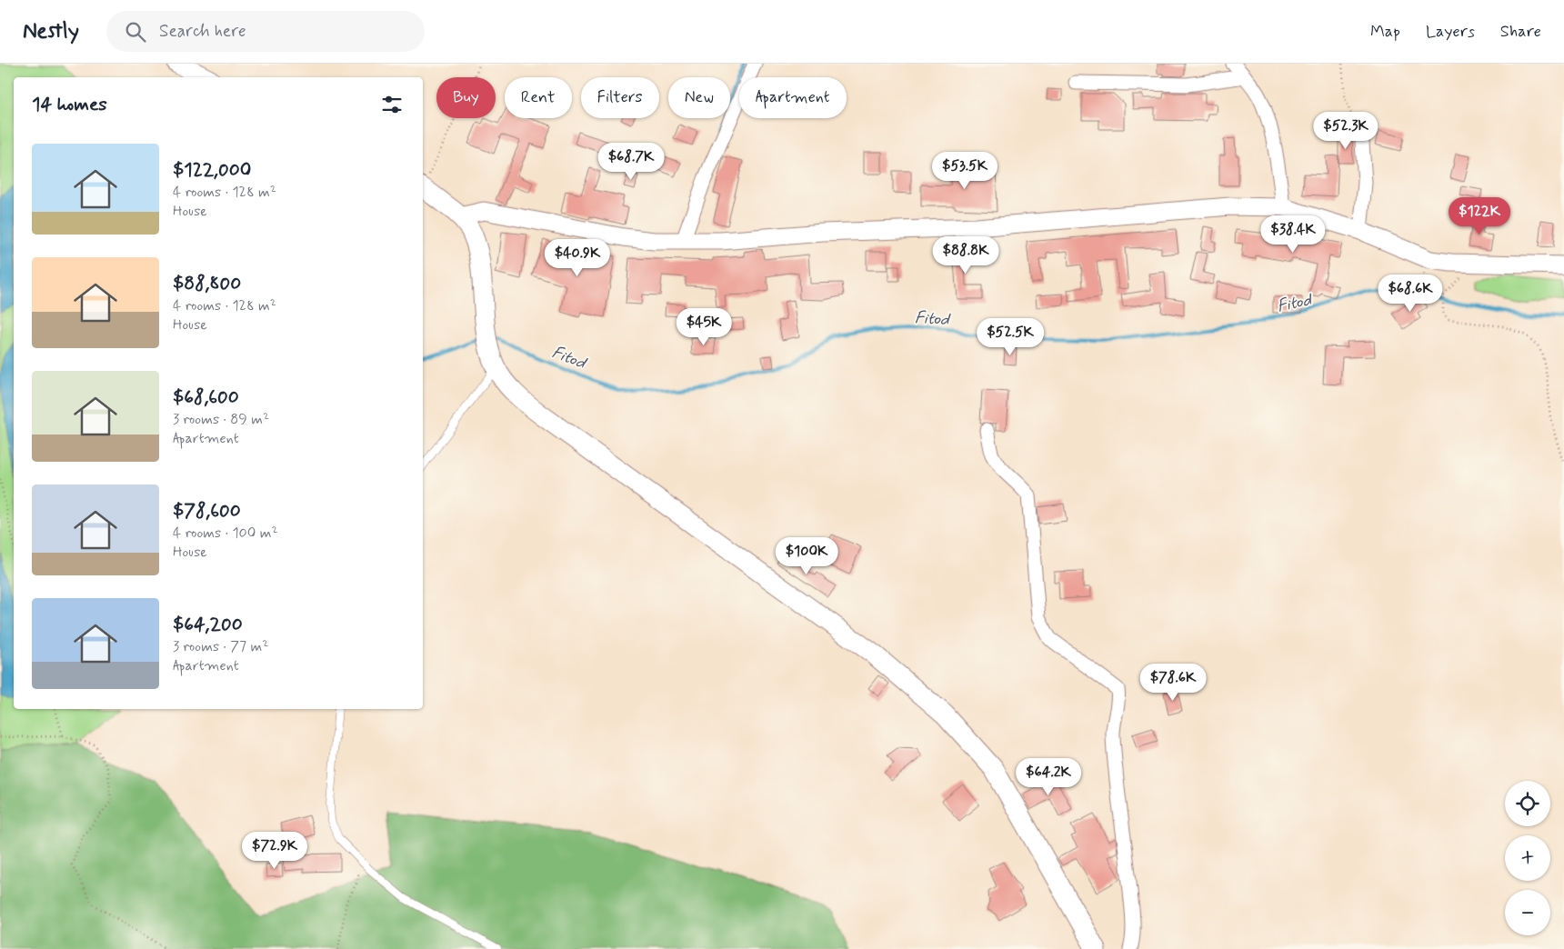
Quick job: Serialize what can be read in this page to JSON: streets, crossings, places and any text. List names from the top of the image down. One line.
{"water":["Fitod"],"page":{"header":"Nestly","search":"Search here","nav":["Map","Layers","Share"],"chip":["Buy","Rent","Filters","New","Apartment"],"heading":"14 homes","price":["$52.3K","$68.7K","$53.5K","$122K","$38.4K","$88.8K","$40.9K","$68.6K","$45K","$52.5K","$100K","$78.6K","$64.2K","$72.9K"],"list":[{"name":"$122,000","note":"4 rooms · 128 m² · House"},{"name":"$88,800","note":"4 rooms · 128 m² · House"},{"name":"$68,600","note":"3 rooms · 89 m² · Apartment"},{"name":"$78,600","note":"4 rooms · 100 m² · House"},{"name":"$64,200","note":"3 rooms · 77 m² · Apartment"}],"map_buttons":["+","−"]}}
